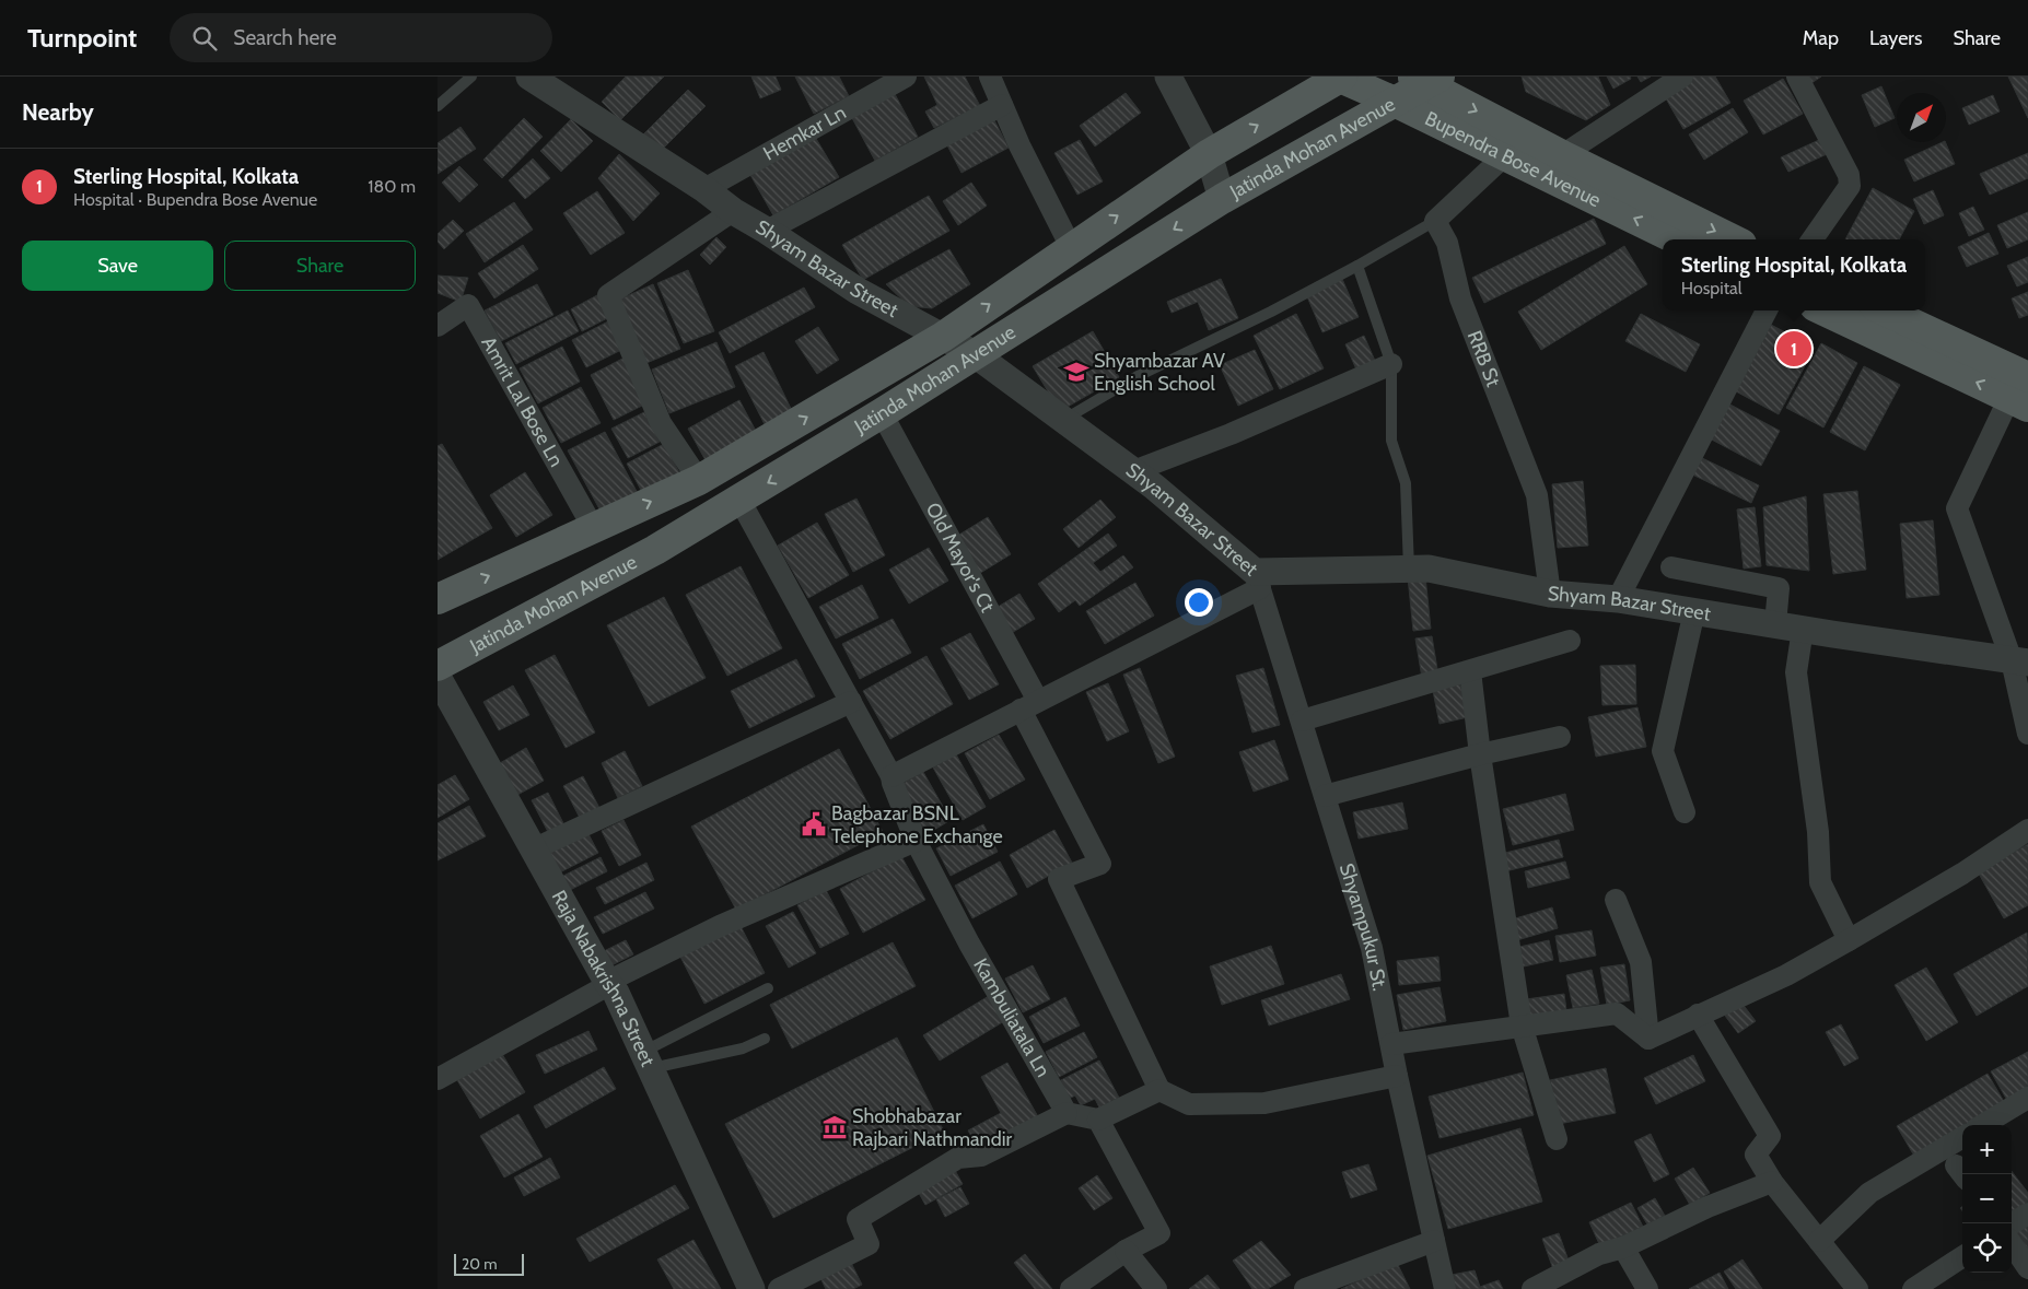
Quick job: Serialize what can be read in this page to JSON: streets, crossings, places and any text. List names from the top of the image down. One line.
{"streets":{"main road":["Jatinda Mohan Avenue","Bupendra Bose Avenue"],"street":["Hemkar Ln","Shyam Bazar Street","RRB St","Amrit Lal Bose Ln","Old Mayor's Ct","Shyampukur St.","Raja Nabakrishna Street","Kambuliatala Ln"]},"crossings":[["Hemkar Ln","Shyam Bazar Street"],["Jatinda Mohan Avenue","Bupendra Bose Avenue"],["Jatinda Mohan Avenue","Shyam Bazar Street"],["Jatinda Mohan Avenue","Old Mayor's Ct"],["Jatinda Mohan Avenue","Kambuliatala Ln"],["Shyam Bazar Street","RRB St"],["Shyam Bazar Street","Shyampukur St."]],"places":{"school or university":["Shyambazar AV English School"],"public building":["Bagbazar BSNL Telephone Exchange"],"museum":["Shobhabazar Rajbari Nathmandir"]},"scale_bar":"20 m","north":"top right","page":{"header":"Turnpoint","search":"Search here","nav":["Map","Layers","Share"],"heading":"Nearby","list":[{"mark":"1","name":"Sterling Hospital, Kolkata","note":"Hospital · Bupendra Bose Avenue","value":"180 m"}],"buttons":["Save","Share"],"popup":["Sterling Hospital, Kolkata","Hospital"],"pins":"1","map_buttons":["+","−"],"scale":"20 m"}}
